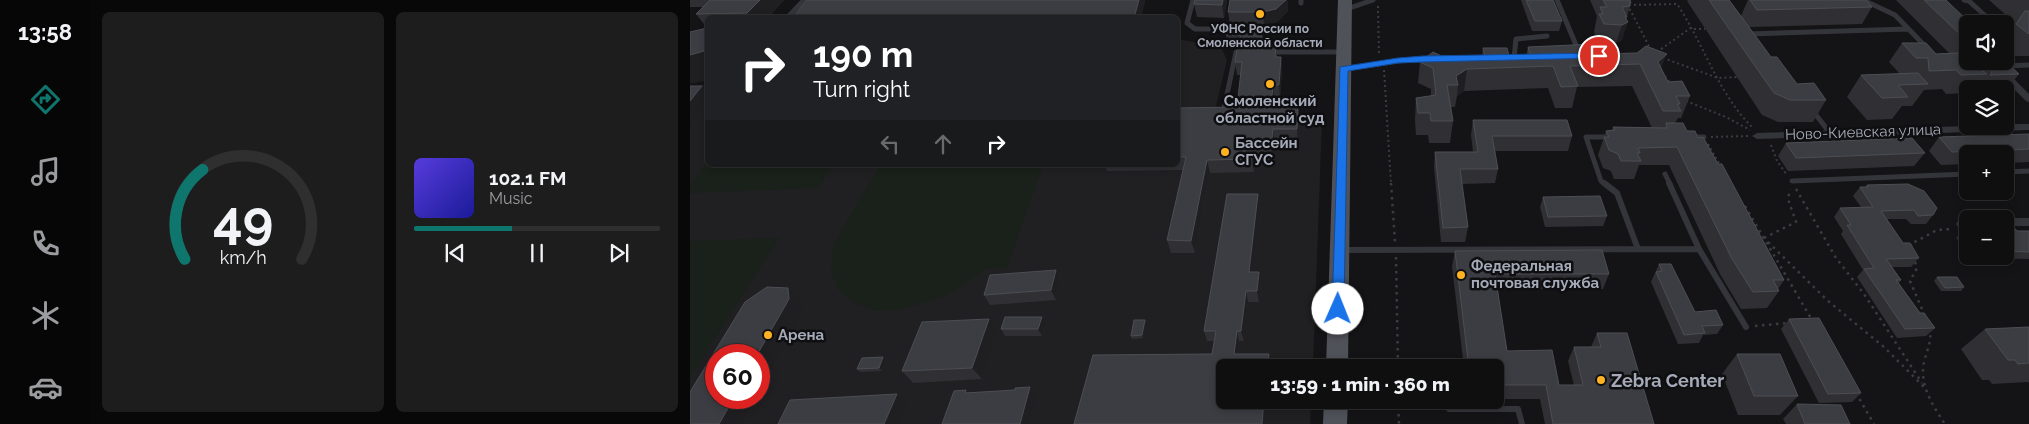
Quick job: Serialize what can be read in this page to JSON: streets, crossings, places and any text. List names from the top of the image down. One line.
{"streets":{"street":["Ново-Киевская улица"]},"places":["УФНС России по Смоленской области","Смоленский областной суд","Бассейн СГУС","Федеральная почтовая служба","Арена","Zebra Center"],"page":{"tabs":"13:58","map_buttons":["+","−"],"turn":["190 m","Turn right"],"song":["102.1 FM","Music"],"limit":"60","trip":"13:59 · 1 min · 360 m","gauge":["49","km/h"]}}
